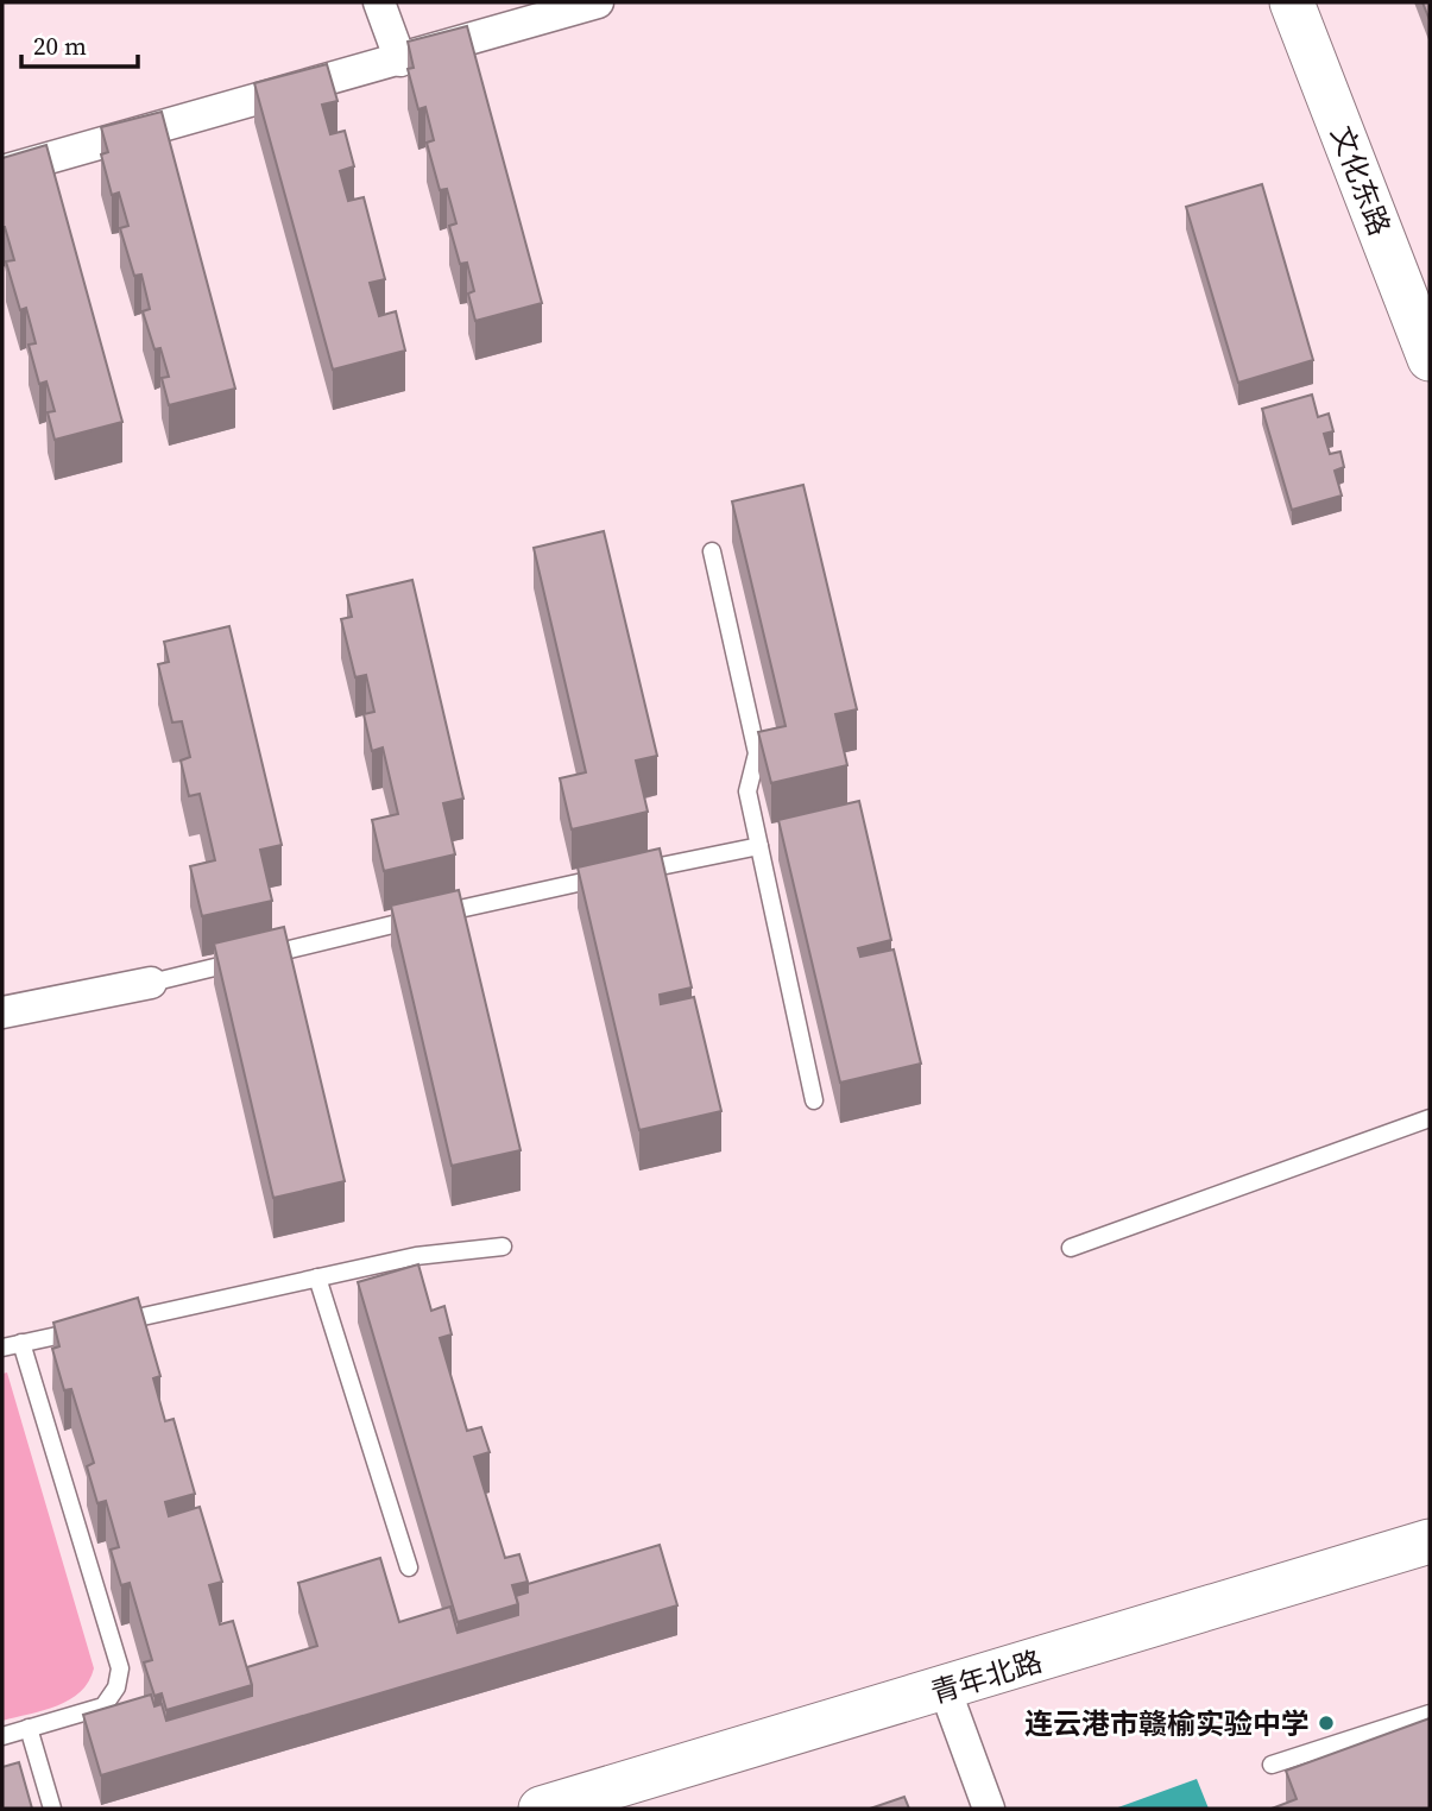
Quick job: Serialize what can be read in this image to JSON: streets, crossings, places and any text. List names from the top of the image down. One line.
{"streets":{"street":["文化东路","青年北路"]},"places":["连云港市赣榆实验中学"],"scale_bar":"20 m"}
